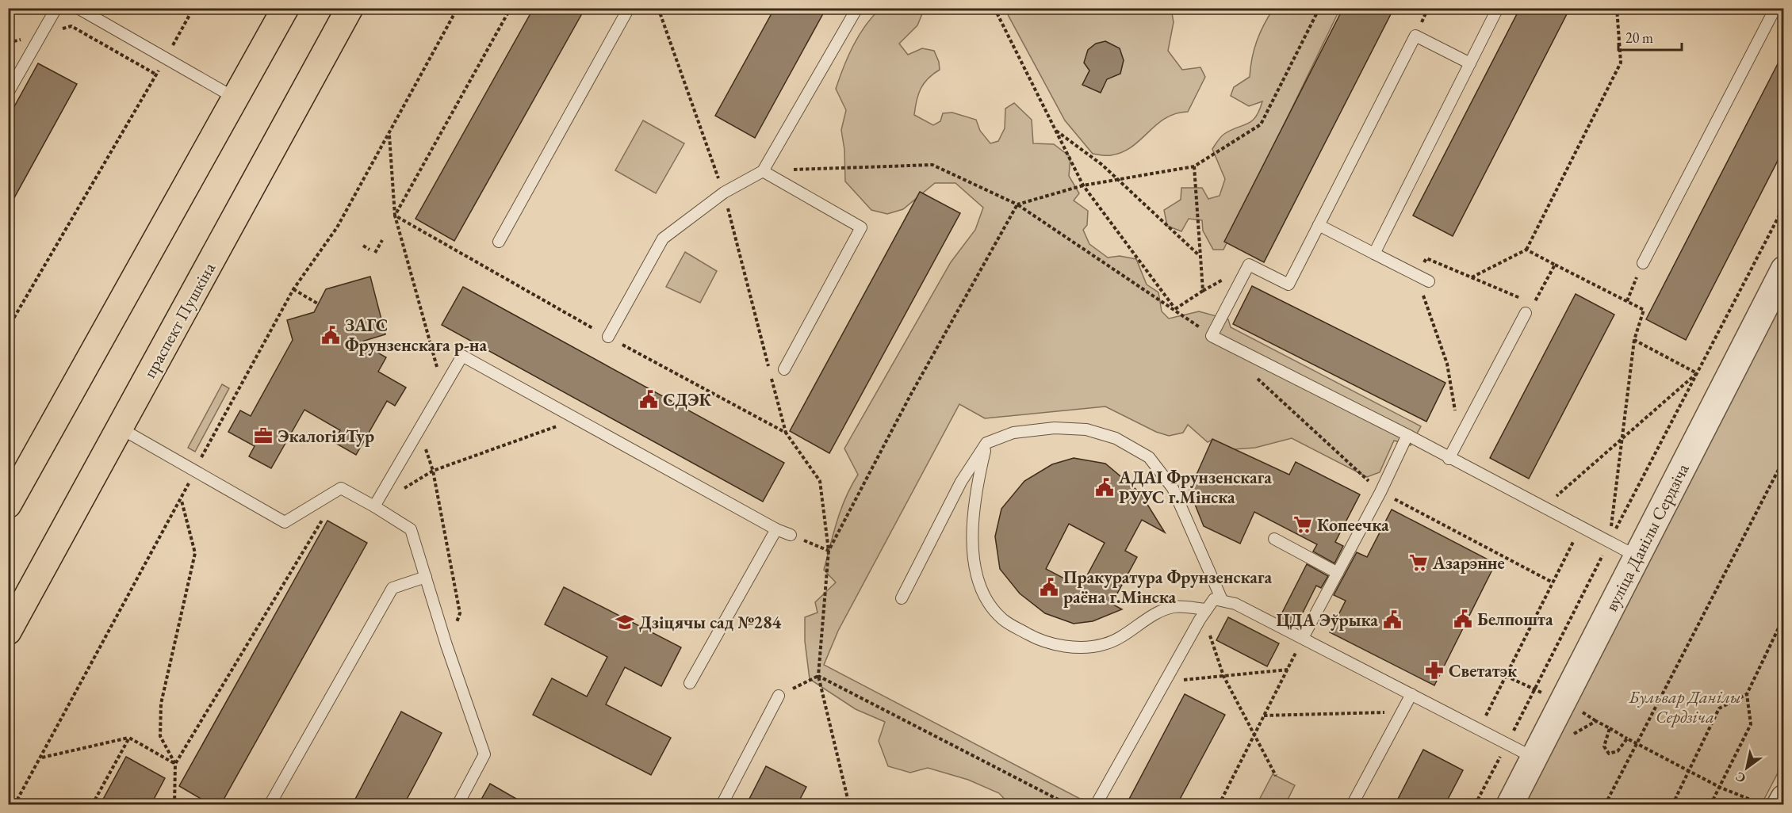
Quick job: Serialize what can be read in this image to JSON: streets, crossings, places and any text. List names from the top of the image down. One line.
{"streets":{"main road":["праспект Пушкіна"],"street":["вуліца Данілы Сердзіча"]},"parks":["Бульвар Данілы Сердзіча"],"places":{"public building":["ЗАГС Фрунзенскага р-на","СДЭК","АДАІ Фрунзенскага РУУС г.Мінска","Пракуратура Фрунзенскага раёна г.Мінска","Белпошта","ЦДА Эўрыка"],"office":["ЭкалогіяТур"],"supermarket":["Копеечка","Азарэнне"],"school or university":["Дзіцячы сад №284"],"pharmacy":["Светатэк"]},"scale_bar":"20 m","north":"bottom left"}
